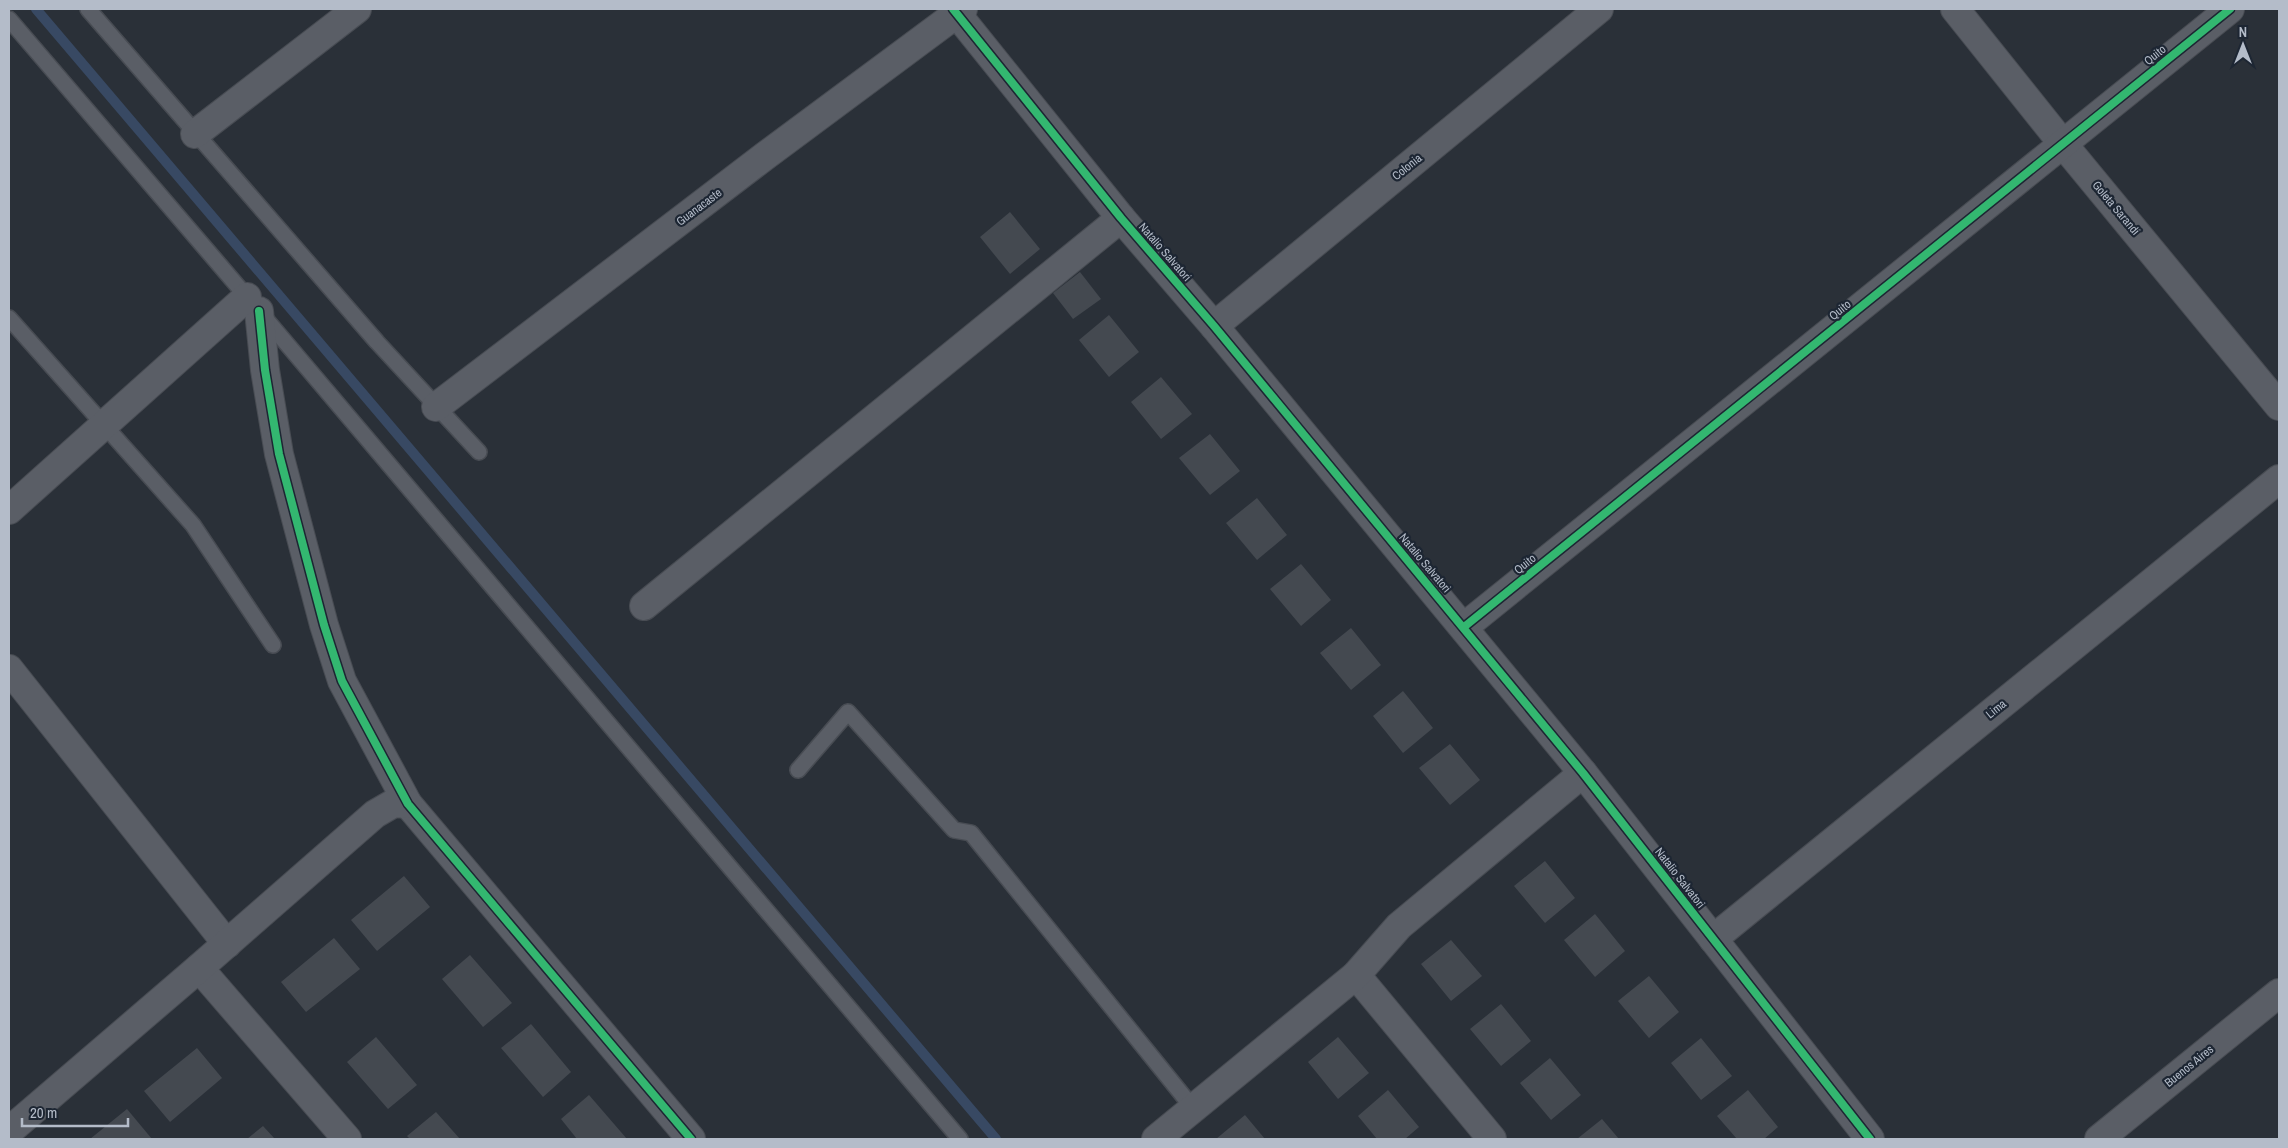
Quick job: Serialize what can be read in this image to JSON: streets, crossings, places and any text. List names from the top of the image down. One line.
{"streets":{"street":["Quito","Colonia","Guanacaste","Goleta Sarandí","Natalio Salvatori","Lima","Buenos Aires"]},"crossings":[["Quito","Goleta Sarandí"],["Quito","Natalio Salvatori"],["Colonia","Natalio Salvatori"],["Guanacaste","Natalio Salvatori"],["Natalio Salvatori","Lima"]],"scale_bar":"20 m","north":"top"}
